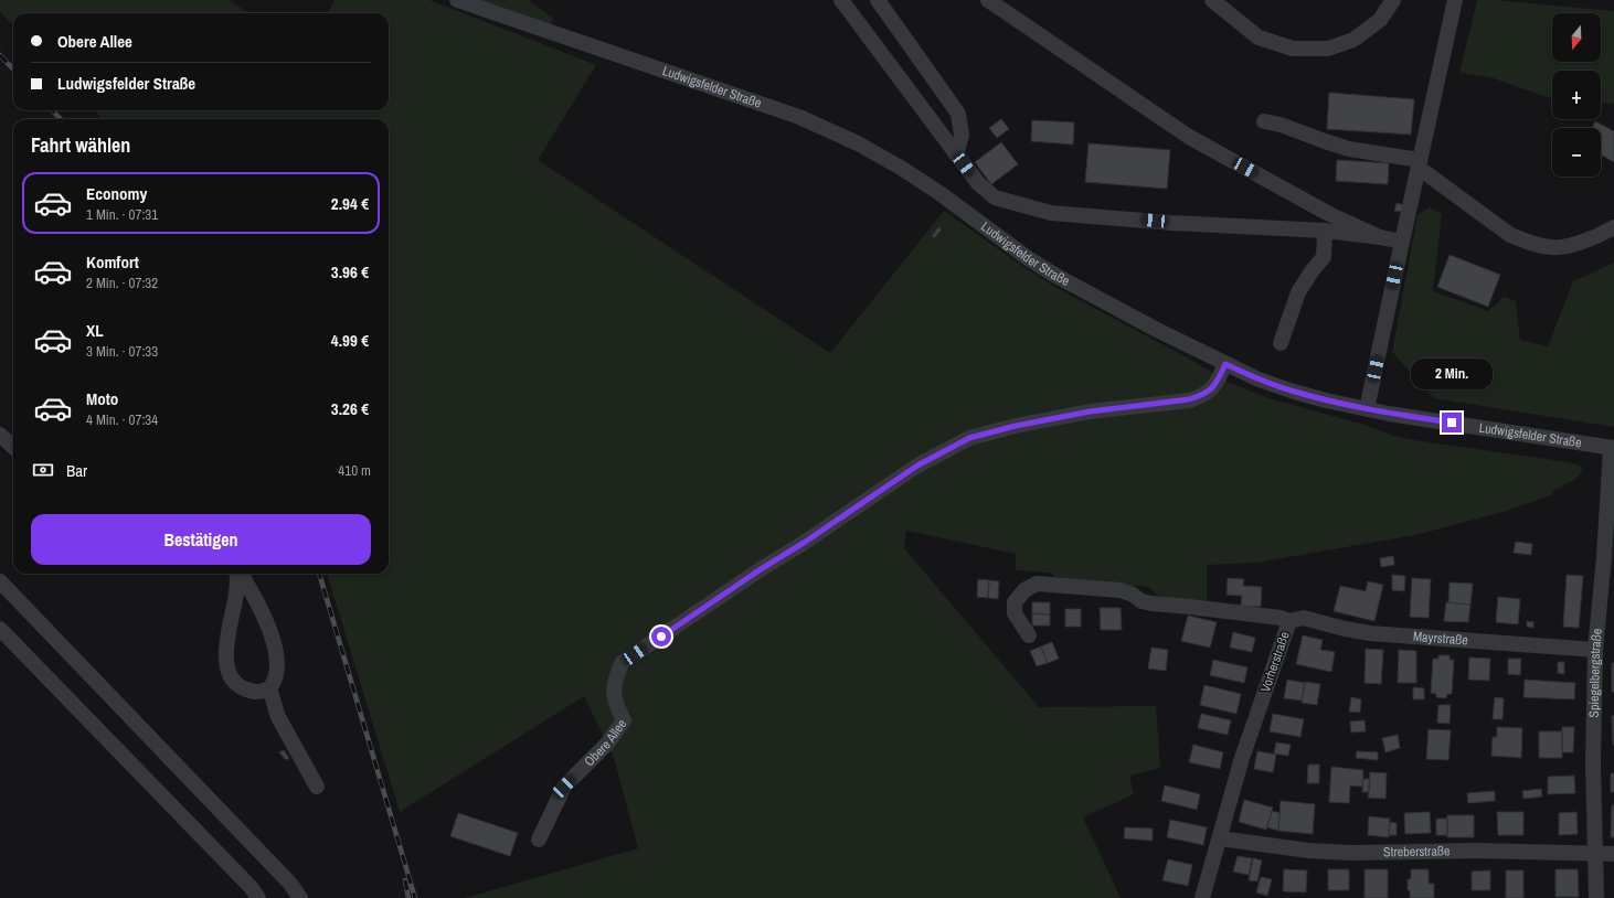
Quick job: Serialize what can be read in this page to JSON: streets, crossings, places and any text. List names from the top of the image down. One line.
{"streets":{"street":["Ludwigsfelder Straße","Mayrstraße","Vorherstraße","Spiegelbergstraße","Obere Allee","Streberstraße"]},"crossings":[["Ludwigsfelder Straße","Spiegelbergstraße"],["Ludwigsfelder Straße","Obere Allee"],["Mayrstraße","Vorherstraße"],["Mayrstraße","Spiegelbergstraße"],["Vorherstraße","Streberstraße"],["Spiegelbergstraße","Streberstraße"]],"north":"bottom","page":{"map_buttons":["+","−"],"banner":["Obere Allee","Ludwigsfelder Straße"],"heading":"Fahrt wählen","list":[{"name":"Economy","note":"1 Min. · 07:31","value":"2.94 €"},{"name":"Komfort","note":"2 Min. · 07:32","value":"3.96 €"},{"name":"XL","note":"3 Min. · 07:33","value":"4.99 €"},{"name":"Moto","note":"4 Min. · 07:34","value":"3.26 €"}],"bubble":"2 Min.","pay":["Bar","410 m"],"buttons":"Bestätigen"}}
